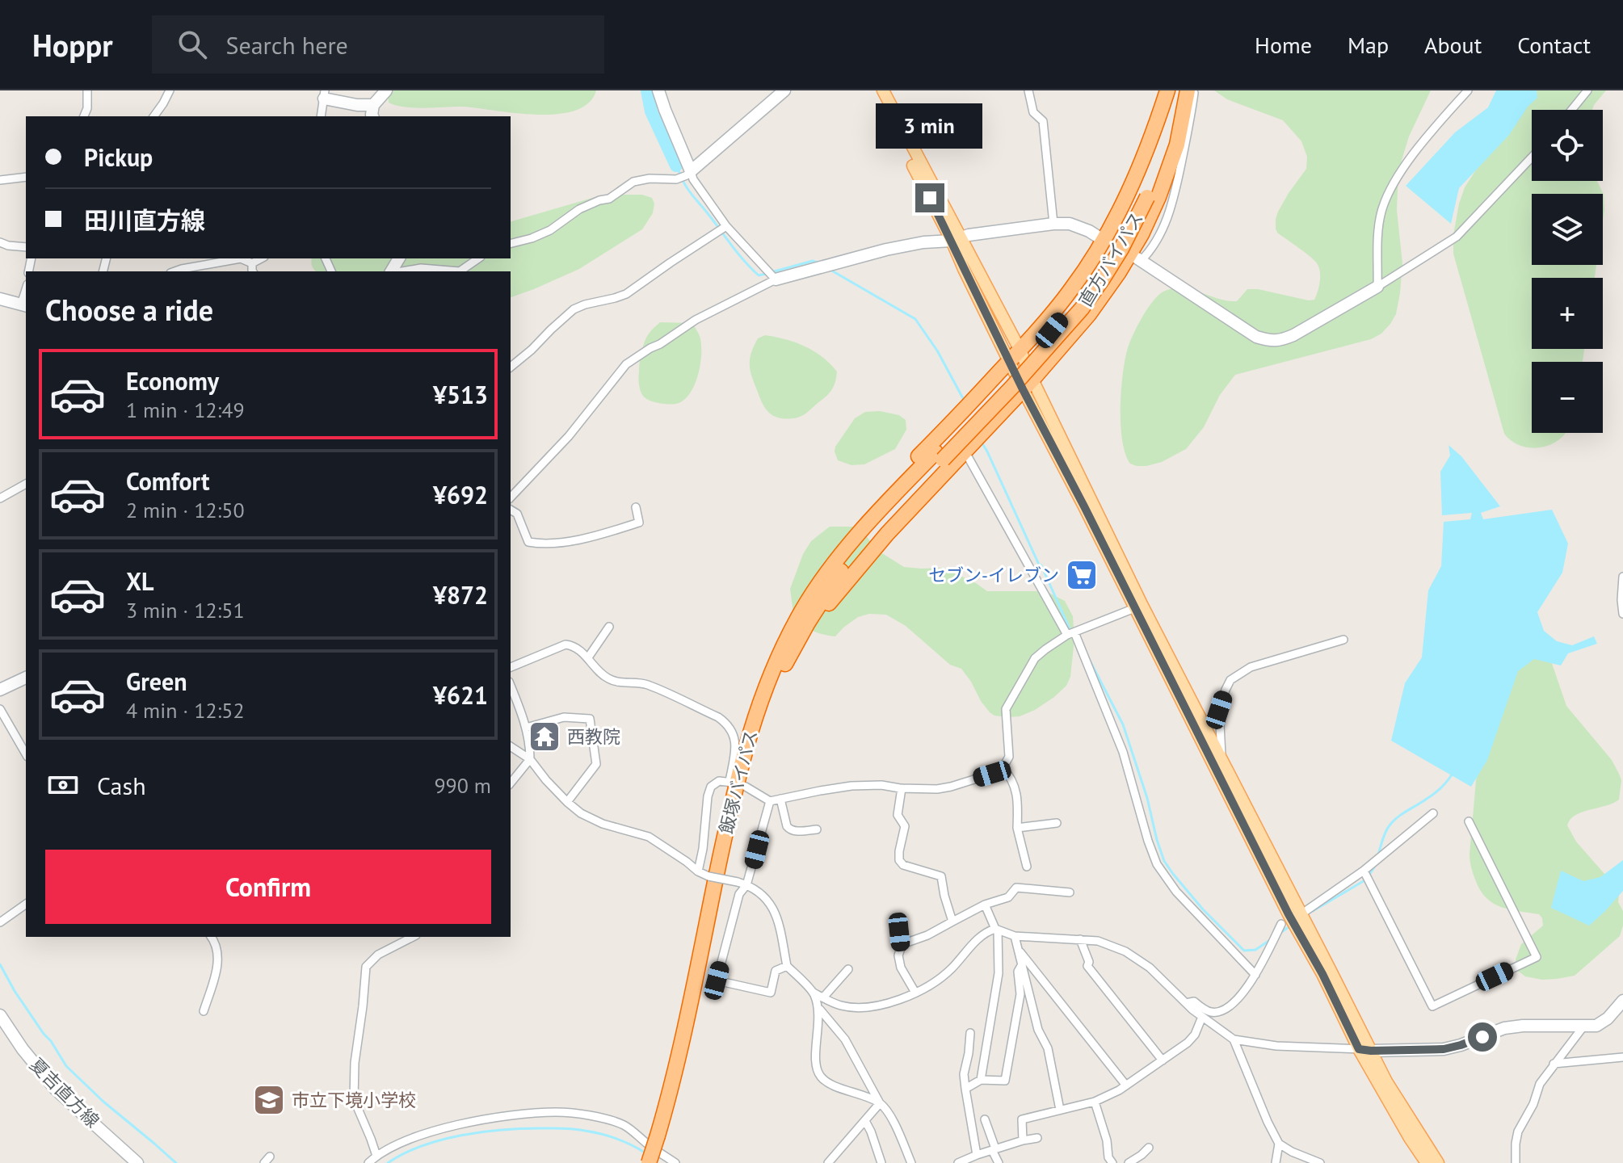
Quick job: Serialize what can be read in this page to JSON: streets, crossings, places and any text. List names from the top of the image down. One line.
{"streets":{"highway":["直方バイパス","飯塚バイパス"],"street":["夏吉直方線"]},"crossings":[["直方バイパス","飯塚バイパス"]],"places":{"supermarket":["セブン-イレブン"],"temple":["西教院"],"school or university":["市立下境小学校"]},"page":{"header":"Hoppr","search":"Search here","nav":["Home","Map","About","Contact"],"bubble":"3 min","map_buttons":["+","−"],"banner":["Pickup","田川直方線"],"heading":"Choose a ride","list":[{"name":"Economy","note":"1 min · 12:49","value":"¥513"},{"name":"Comfort","note":"2 min · 12:50","value":"¥692"},{"name":"XL","note":"3 min · 12:51","value":"¥872"},{"name":"Green","note":"4 min · 12:52","value":"¥621"}],"pay":["Cash","990 m"],"buttons":"Confirm"}}
